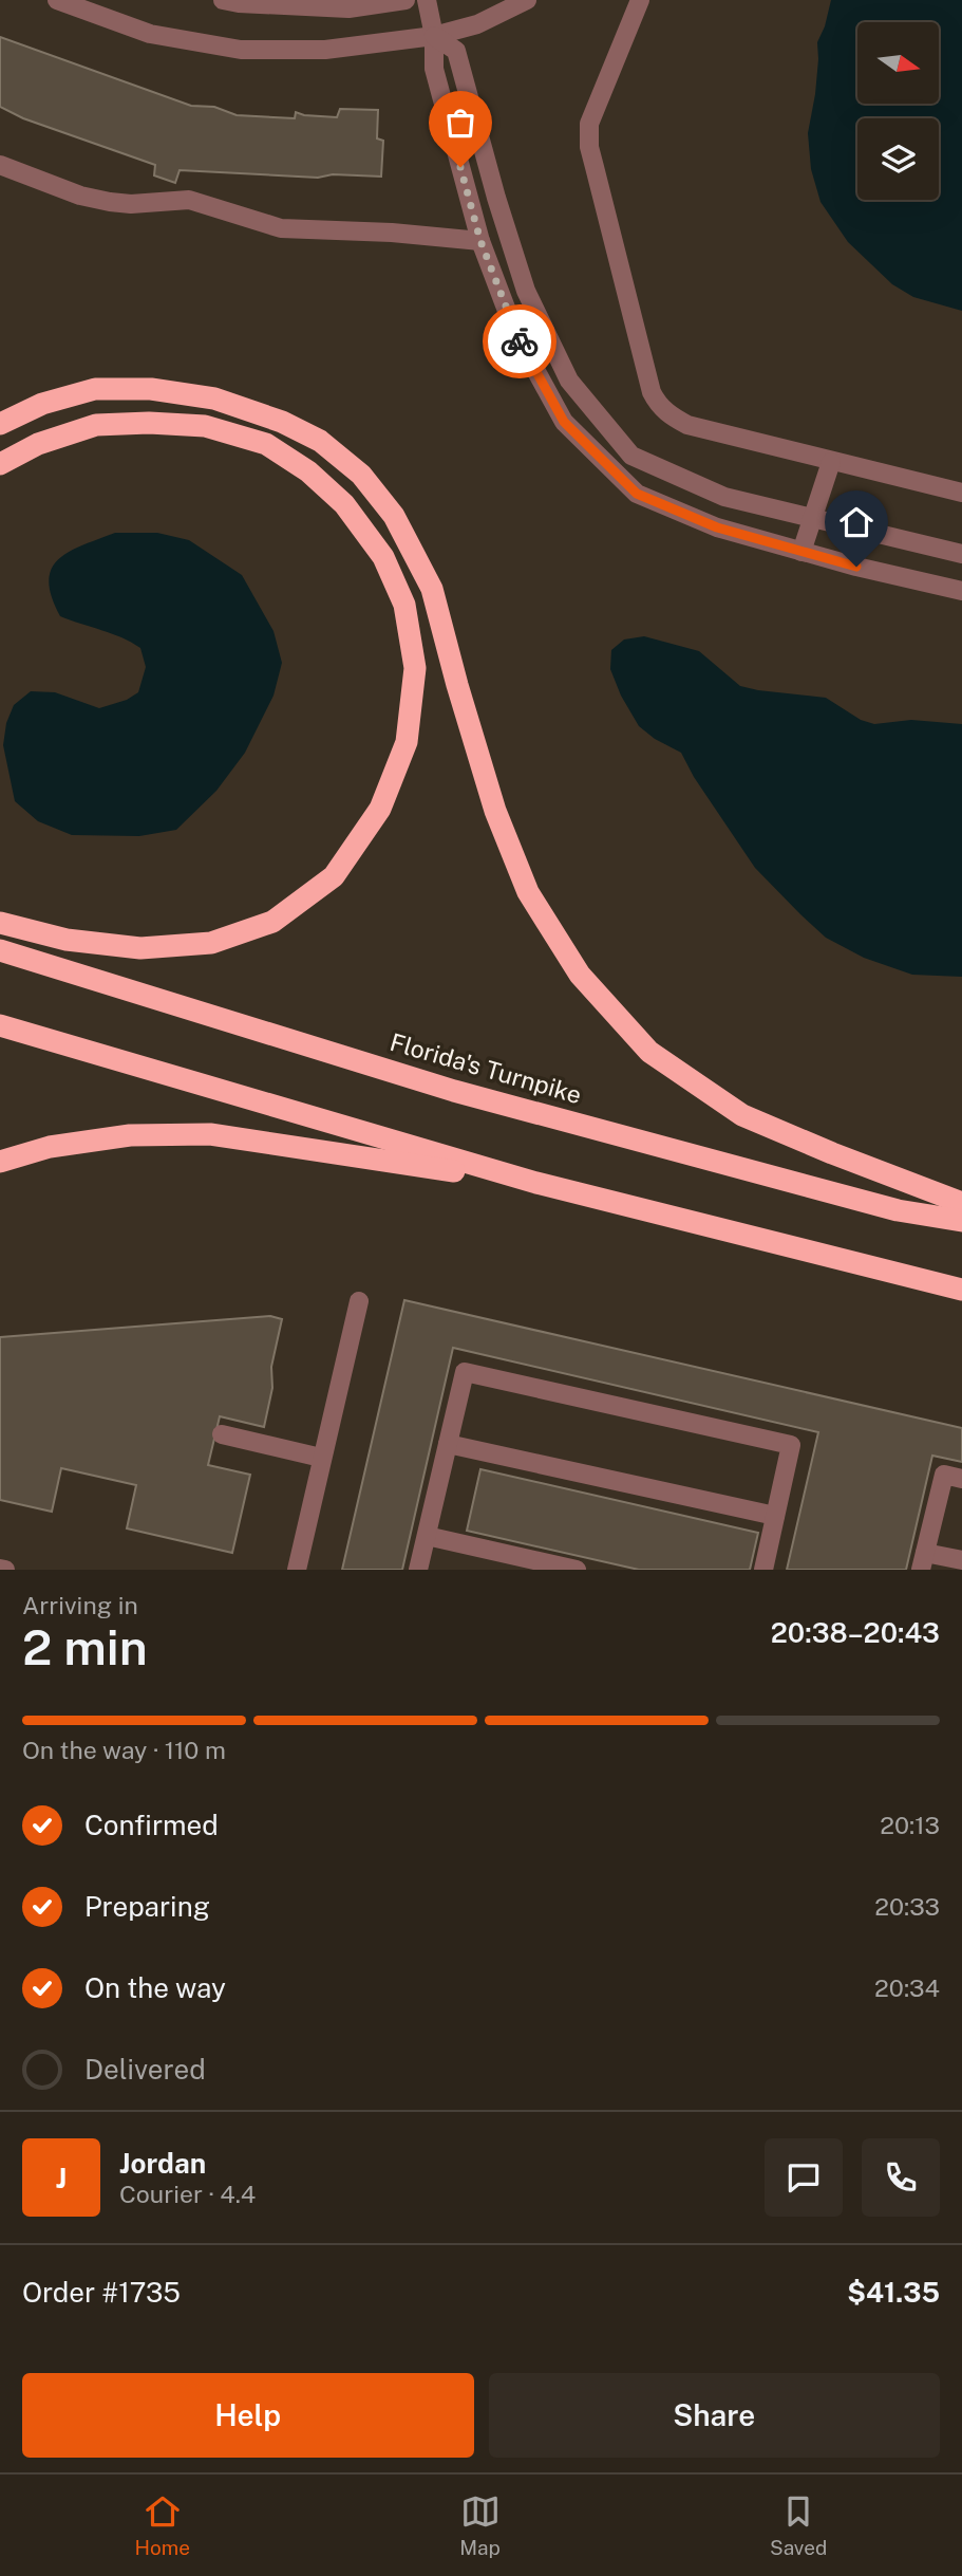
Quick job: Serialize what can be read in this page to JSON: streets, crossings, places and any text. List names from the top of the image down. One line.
{"streets":{"highway":["Florida's Turnpike"]},"north":"right","page":{"heading":["2 min","Arriving in","20:38–20:43"],"panel":["Jordan","Courier · 4.4","Order #1735","$41.35"],"bar":"On the way · 110 m","list":[["Confirmed","20:13"],["Preparing","20:33"],["On the way","20:34"],"Delivered"],"round":"J","buttons":["Help","Share"],"tabs":["Home","Map","Saved"]}}
